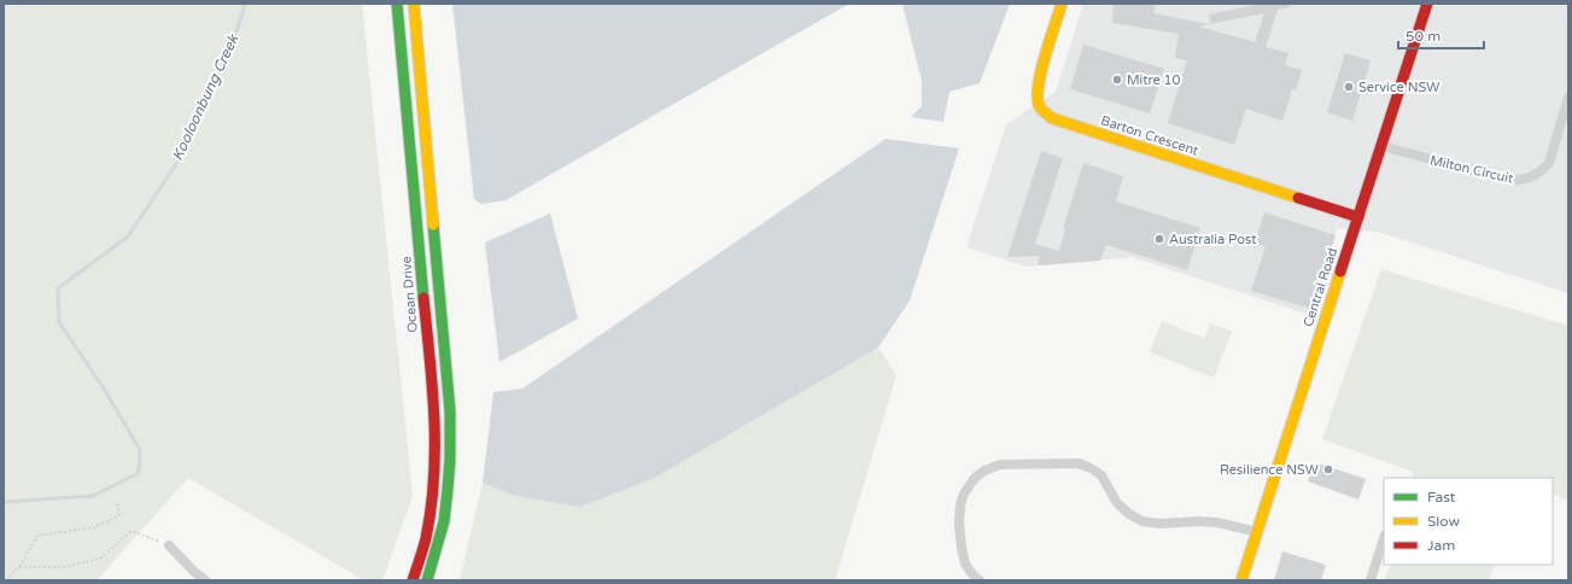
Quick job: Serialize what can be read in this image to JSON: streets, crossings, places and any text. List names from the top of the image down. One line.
{"streets":{"main road":["Barton Crescent","Central Road","Ocean Drive"],"street":["Milton Circuit"]},"crossings":[["Barton Crescent","Central Road"],["Milton Circuit","Central Road"]],"water":["Kooloonbung Creek"],"places":["Mitre 10","Service NSW","Australia Post","Resilience NSW"],"legend":["Fast","Slow","Jam"],"scale_bar":"50 m"}
